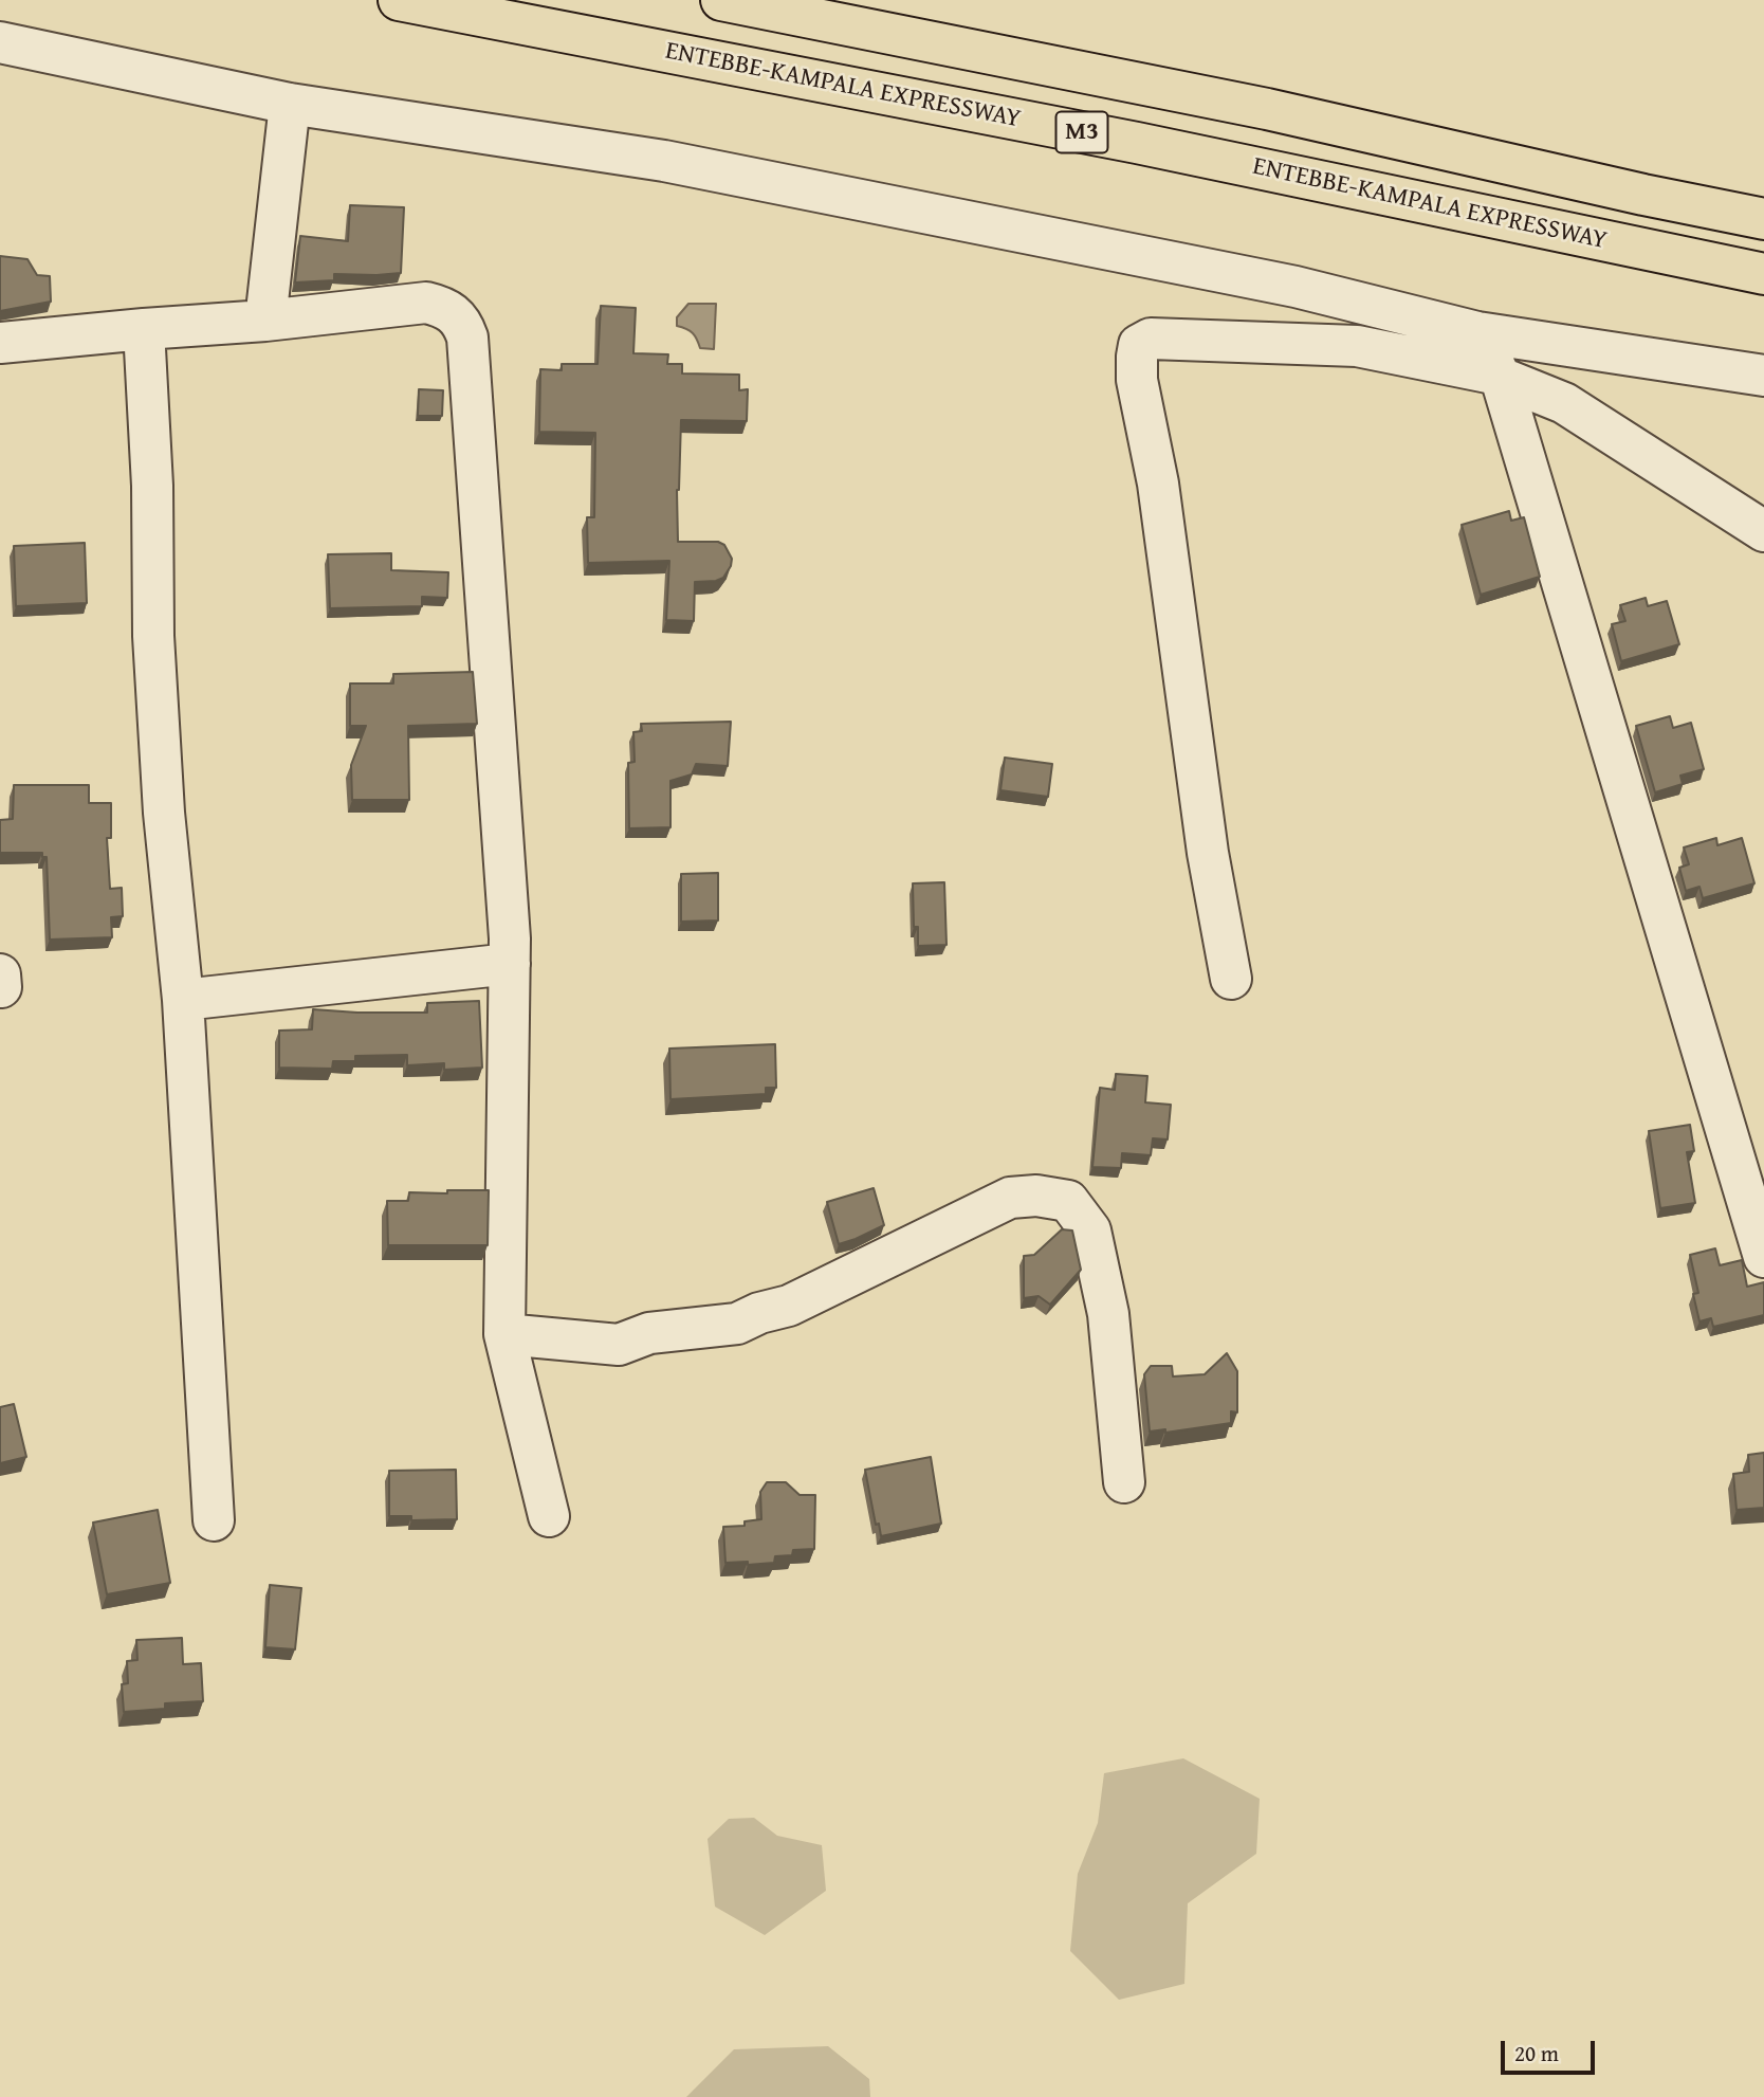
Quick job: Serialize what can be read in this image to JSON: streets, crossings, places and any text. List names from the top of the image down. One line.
{"streets":{"highway":["ENTEBBE-KAMPALA EXPRESSWAY","M3"]},"scale_bar":"20 m"}
